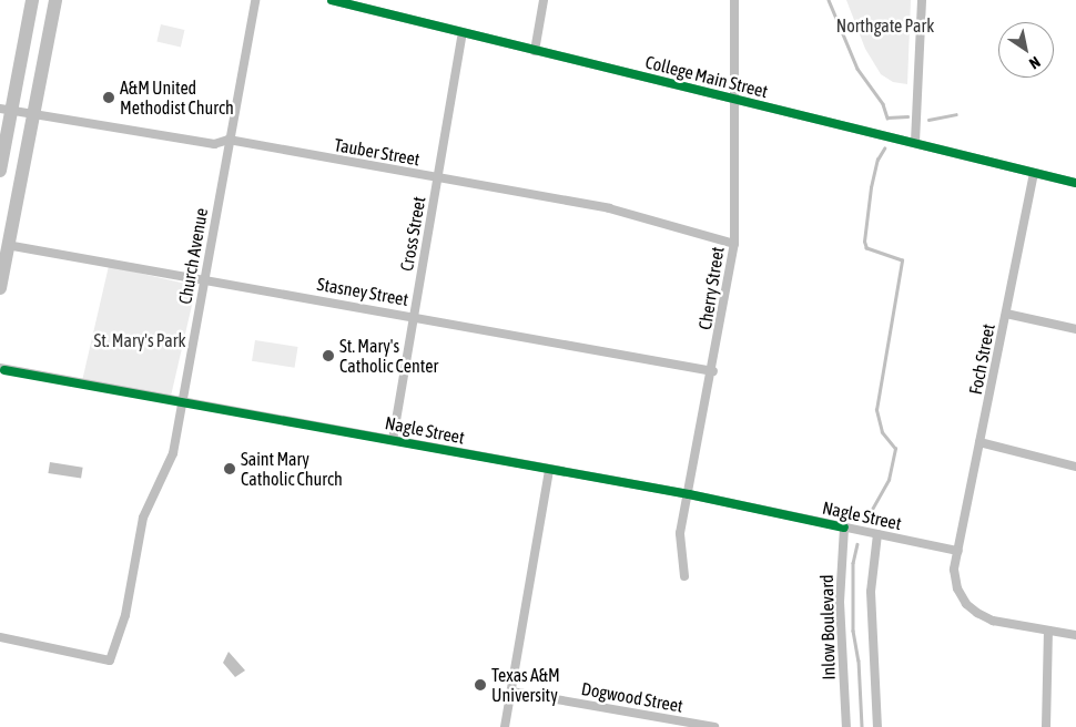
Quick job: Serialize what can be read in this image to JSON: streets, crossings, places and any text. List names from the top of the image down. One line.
{"streets":{"street":["College Main Street","Tauber Street","Cross Street","Church Avenue","Cherry Street","Stasney Street","Foch Street","Nagle Street","Inlow Boulevard","Dogwood Street"]},"crossings":[["College Main Street","Cross Street"],["College Main Street","Cherry Street"],["College Main Street","Foch Street"],["Tauber Street","Cross Street"],["Tauber Street","Church Avenue"],["Tauber Street","Cherry Street"],["Cross Street","Stasney Street"],["Cross Street","Nagle Street"],["Church Avenue","Stasney Street"],["Church Avenue","Nagle Street"],["Cherry Street","Stasney Street"],["Cherry Street","Nagle Street"],["Foch Street","Nagle Street"],["Nagle Street","Inlow Boulevard"]],"parks":["Northgate Park","St. Mary's Park"],"places":["A&M United Methodist Church","St. Mary's Catholic Center","Saint Mary Catholic Church","Texas A&M University"],"north":"bottom right"}
